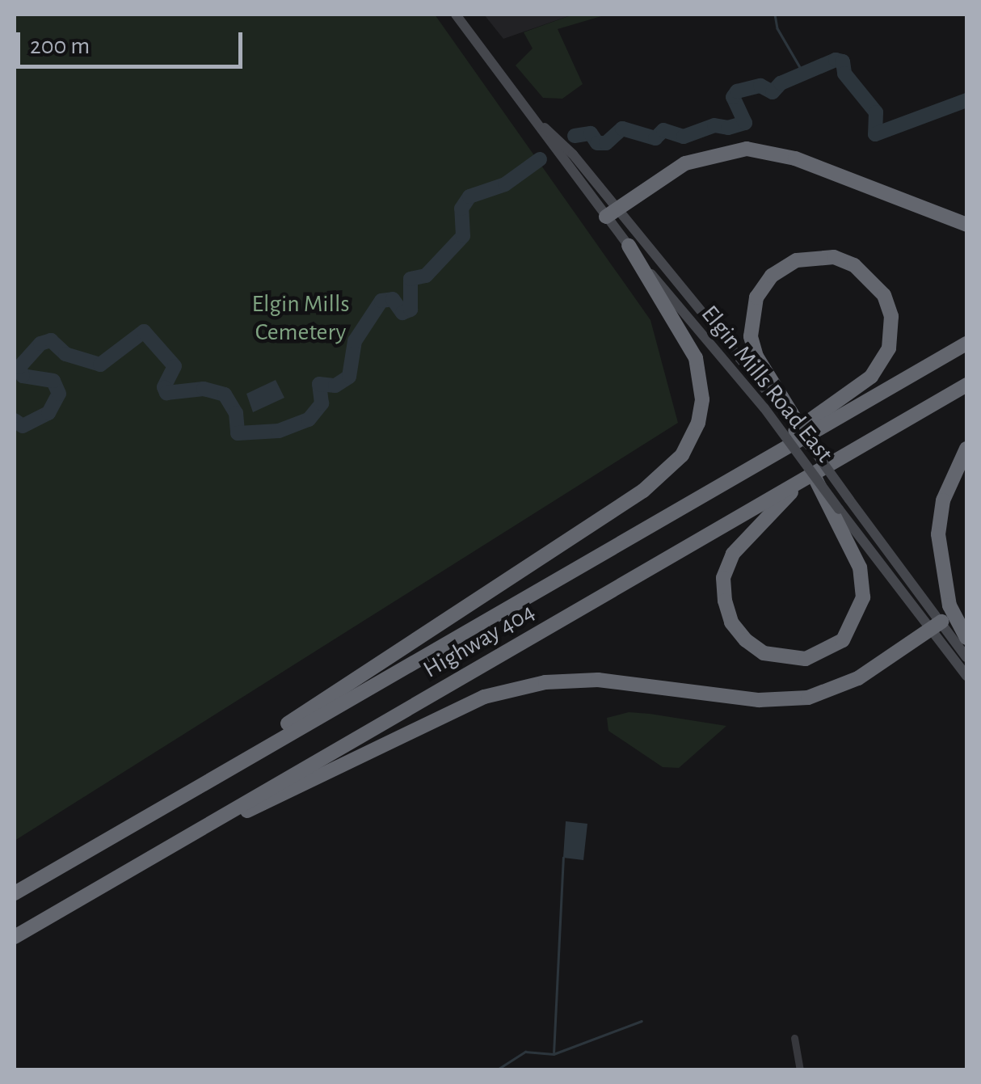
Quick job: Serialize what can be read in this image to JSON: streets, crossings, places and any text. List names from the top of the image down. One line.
{"streets":{"highway":["Highway 404"],"main road":["Elgin Mills Road East"]},"parks":["Elgin Mills Cemetery"],"scale_bar":"200 m"}
